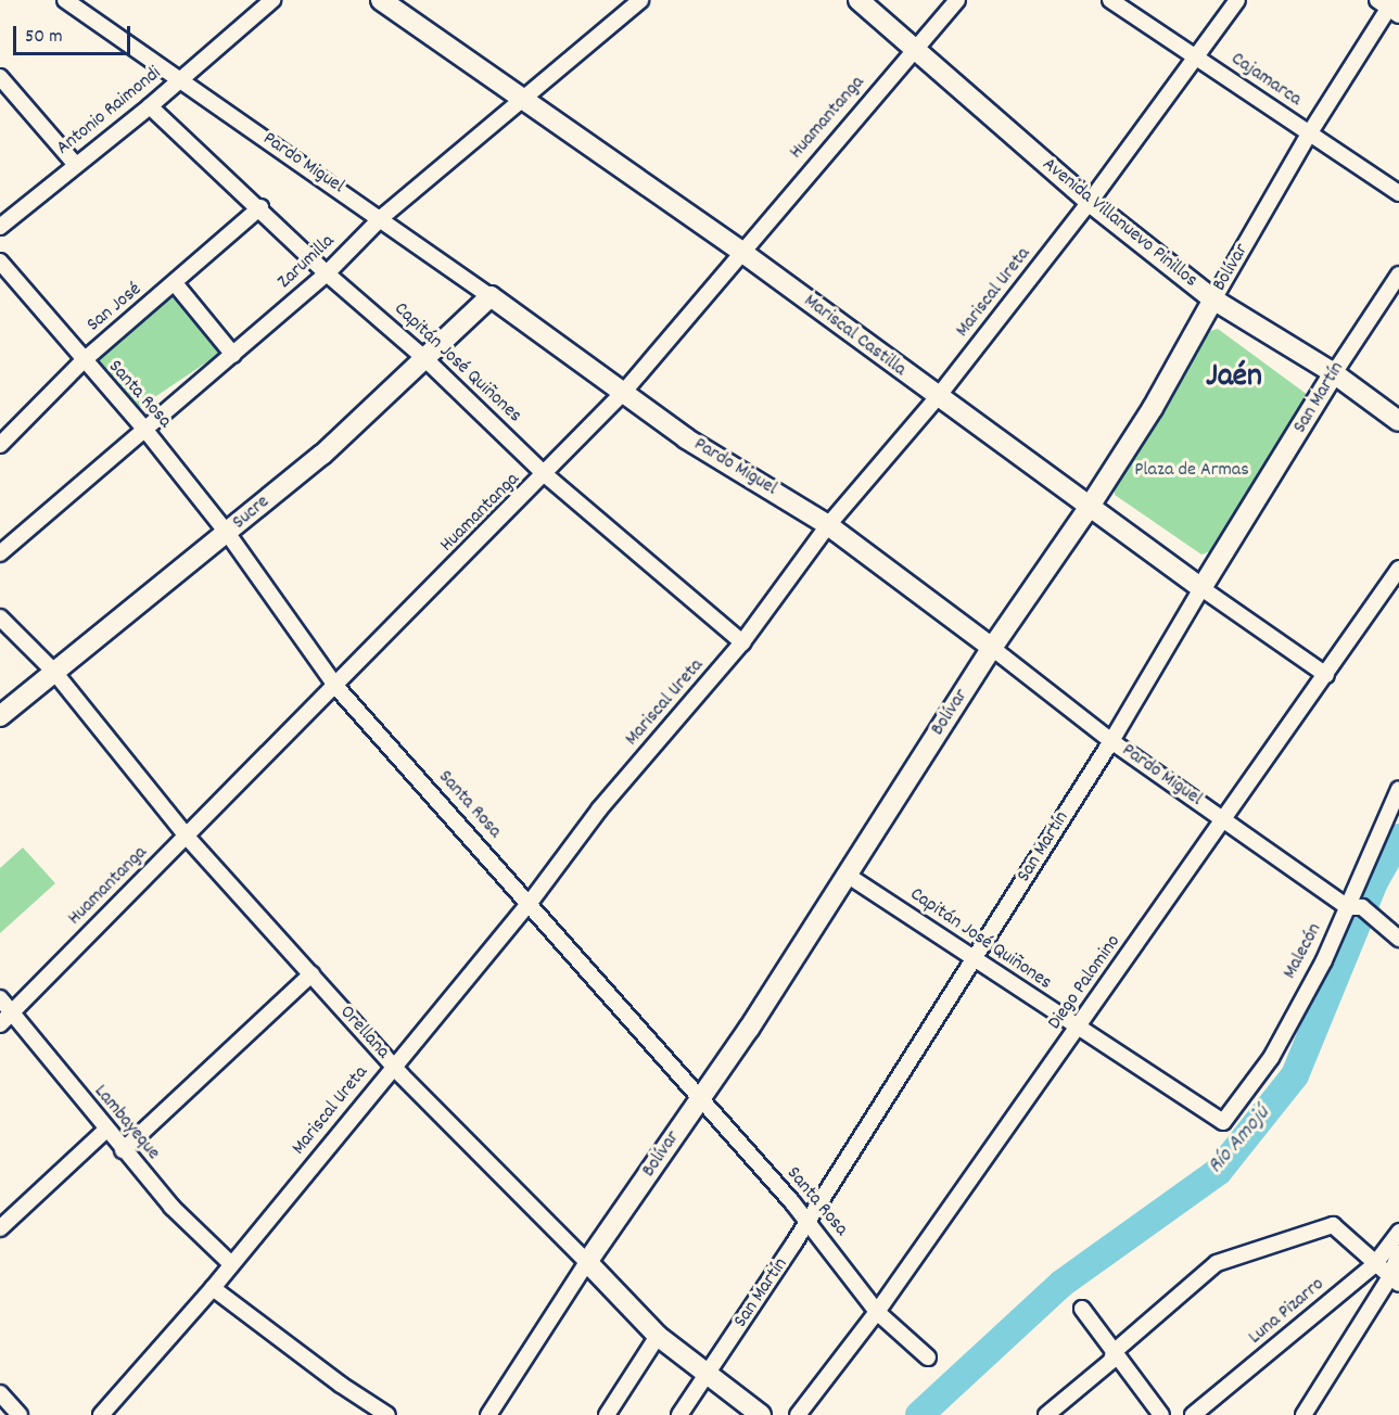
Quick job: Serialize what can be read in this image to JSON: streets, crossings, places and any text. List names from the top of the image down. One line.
{"streets":{"street":["Cajamarca","Antonio Raimondi","Huamantanga","Pardo Miguel","Avenida Villanuevo Pinillos","Zarumilla","Bolívar","Mariscal Ureta","San José","Mariscal Castilla","Capitán José Quiñones","Santa Rosa","San Martín","Sucre","Malecón","Diego Palomino","Orellana","Lambayeque","Luna Pizarro"]},"crossings":[["Cajamarca","Bolívar"],["Cajamarca","Mariscal Ureta"],["Antonio Raimondi","Pardo Miguel"],["Antonio Raimondi","Capitán José Quiñones"],["Huamantanga","Pardo Miguel"],["Huamantanga","Avenida Villanuevo Pinillos"],["Huamantanga","Mariscal Castilla"],["Huamantanga","Capitán José Quiñones"],["Huamantanga","Santa Rosa"],["Huamantanga","Orellana"],["Huamantanga","Lambayeque"],["Pardo Miguel","Zarumilla"],["Pardo Miguel","Bolívar"],["Pardo Miguel","Mariscal Ureta"],["Pardo Miguel","San Martín"],["Pardo Miguel","Sucre"],["Pardo Miguel","Malecón"],["Pardo Miguel","Diego Palomino"],["Avenida Villanuevo Pinillos","Bolívar"],["Avenida Villanuevo Pinillos","Mariscal Ureta"],["Avenida Villanuevo Pinillos","San Martín"],["Zarumilla","Mariscal Castilla"],["Zarumilla","Capitán José Quiñones"],["Zarumilla","Santa Rosa"],["Bolívar","Mariscal Castilla"],["Bolívar","Capitán José Quiñones"],["Bolívar","Santa Rosa"],["Bolívar","Orellana"],["Mariscal Ureta","Mariscal Castilla"],["Mariscal Ureta","Capitán José Quiñones"],["Mariscal Ureta","Santa Rosa"],["Mariscal Ureta","Orellana"],["Mariscal Ureta","Lambayeque"],["San José","Capitán José Quiñones"],["San José","Santa Rosa"],["Mariscal Castilla","San Martín"],["Mariscal Castilla","Diego Palomino"],["Capitán José Quiñones","San Martín"],["Capitán José Quiñones","Sucre"],["Capitán José Quiñones","Malecón"],["Capitán José Quiñones","Diego Palomino"],["Santa Rosa","San Martín"],["Santa Rosa","Sucre"],["Santa Rosa","Diego Palomino"],["San Martín","Orellana"],["Sucre","Orellana"]],"districts":["Jaén"],"water":["Río Amojú"],"parks":["Plaza de Armas"],"scale_bar":"50 m"}
